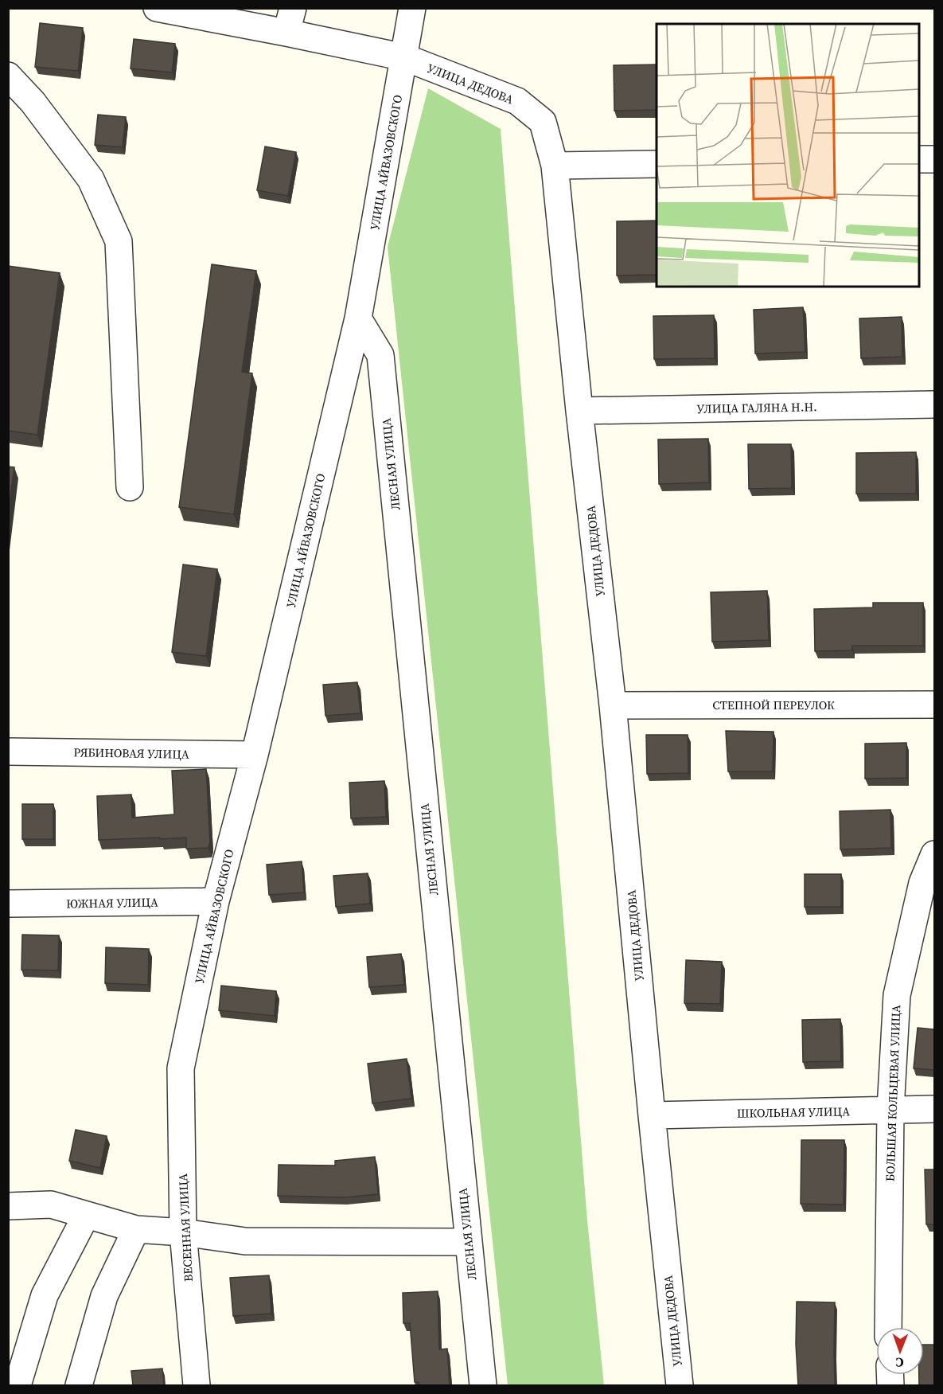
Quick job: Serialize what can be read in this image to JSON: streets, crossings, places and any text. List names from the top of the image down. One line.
{"streets":{"street":["УЛИЦА ДЕДОВА","УЛИЦА АЙВАЗОВСКОГО","УЛИЦА ГАЛЯНА Н.Н.","ЛЕСНАЯ УЛИЦА","СТЕПНОЙ ПЕРЕУЛОК","РЯБИНОВАЯ УЛИЦА","ЮЖНАЯ УЛИЦА","БОЛЬШАЯ КОЛЬЦЕВАЯ УЛИЦА","ШКОЛЬНАЯ УЛИЦА","ВЕСЕННАЯ УЛИЦА"]},"crossings":[["УЛИЦА ДЕДОВА","УЛИЦА АЙВАЗОВСКОГО"],["УЛИЦА ДЕДОВА","УЛИЦА ГАЛЯНА Н.Н."],["УЛИЦА ДЕДОВА","СТЕПНОЙ ПЕРЕУЛОК"],["УЛИЦА ДЕДОВА","ШКОЛЬНАЯ УЛИЦА"],["УЛИЦА АЙВАЗОВСКОГО","ЛЕСНАЯ УЛИЦА"],["УЛИЦА АЙВАЗОВСКОГО","РЯБИНОВАЯ УЛИЦА"],["УЛИЦА АЙВАЗОВСКОГО","ЮЖНАЯ УЛИЦА"],["УЛИЦА АЙВАЗОВСКОГО","ВЕСЕННАЯ УЛИЦА"],["БОЛЬШАЯ КОЛЬЦЕВАЯ УЛИЦА","ШКОЛЬНАЯ УЛИЦА"]],"north":"bottom"}
